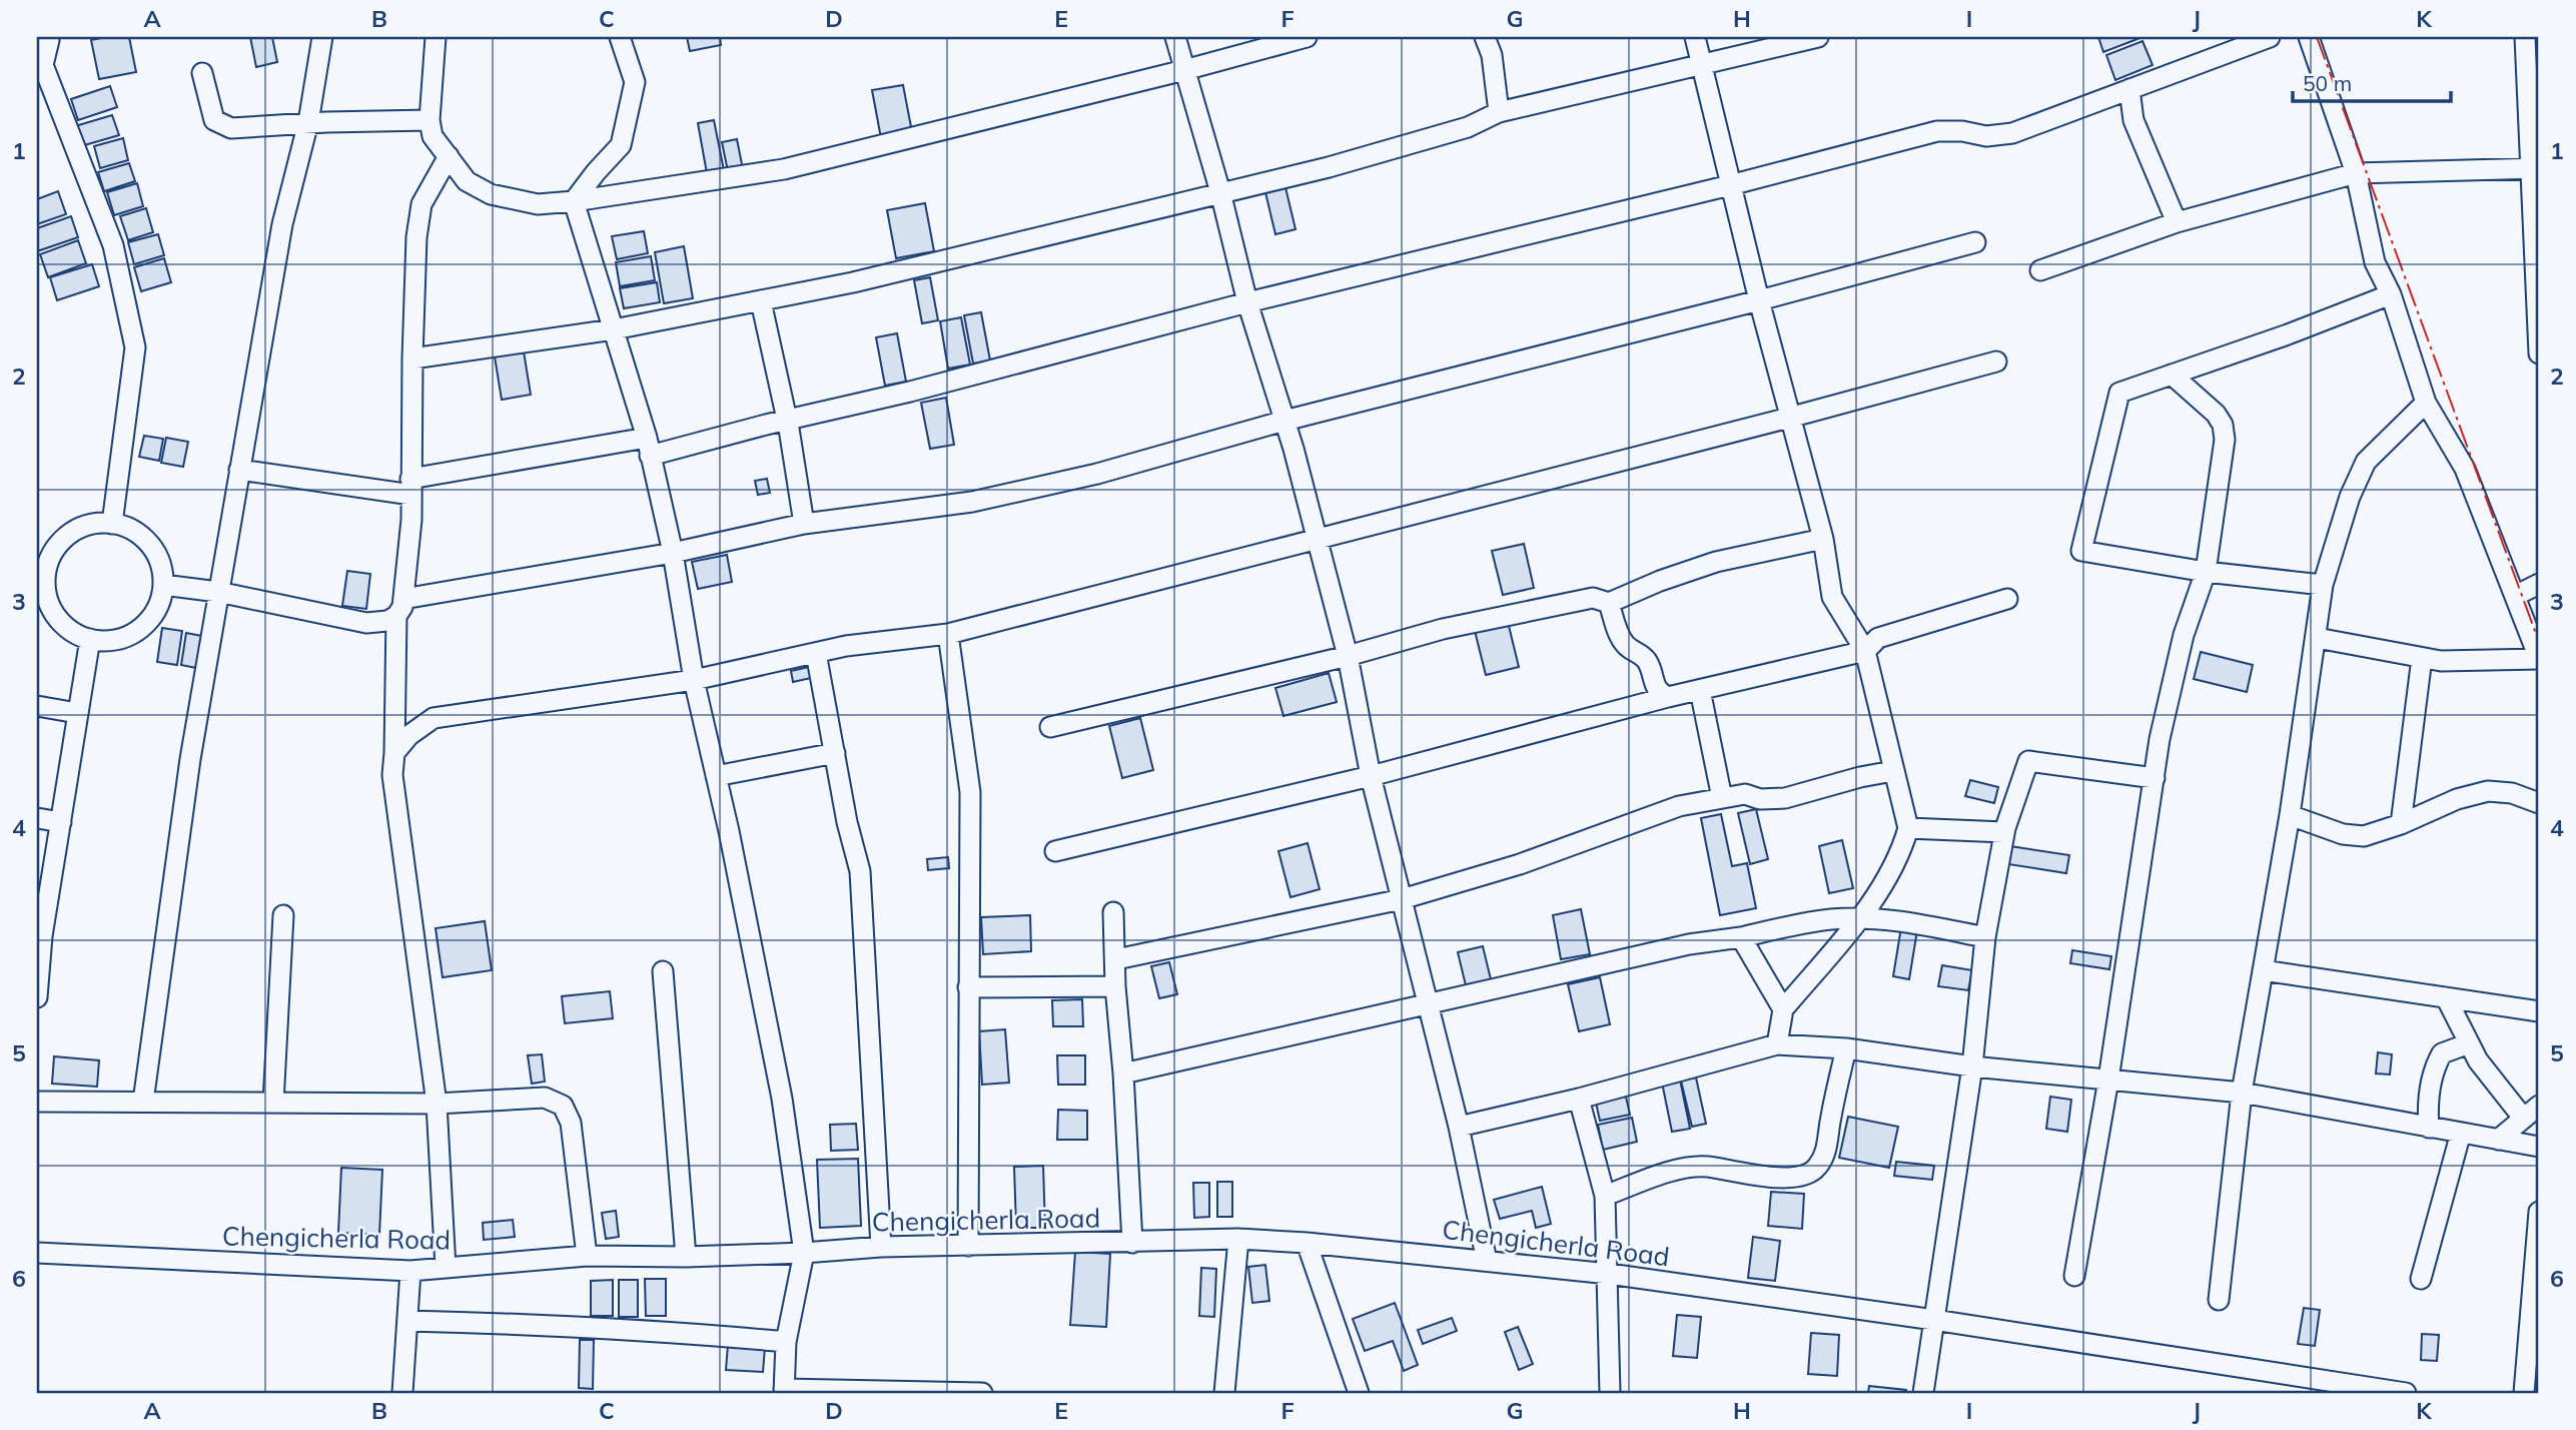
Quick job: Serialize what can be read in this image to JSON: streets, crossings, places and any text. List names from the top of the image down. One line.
{"streets":{"street":["Chengicherla Road"]},"scale_bar":"50 m","grid":{"columns":["A","B","C","D","E","F","G","H","I","J","K"],"rows":["1","2","3","4","5","6"]}}
